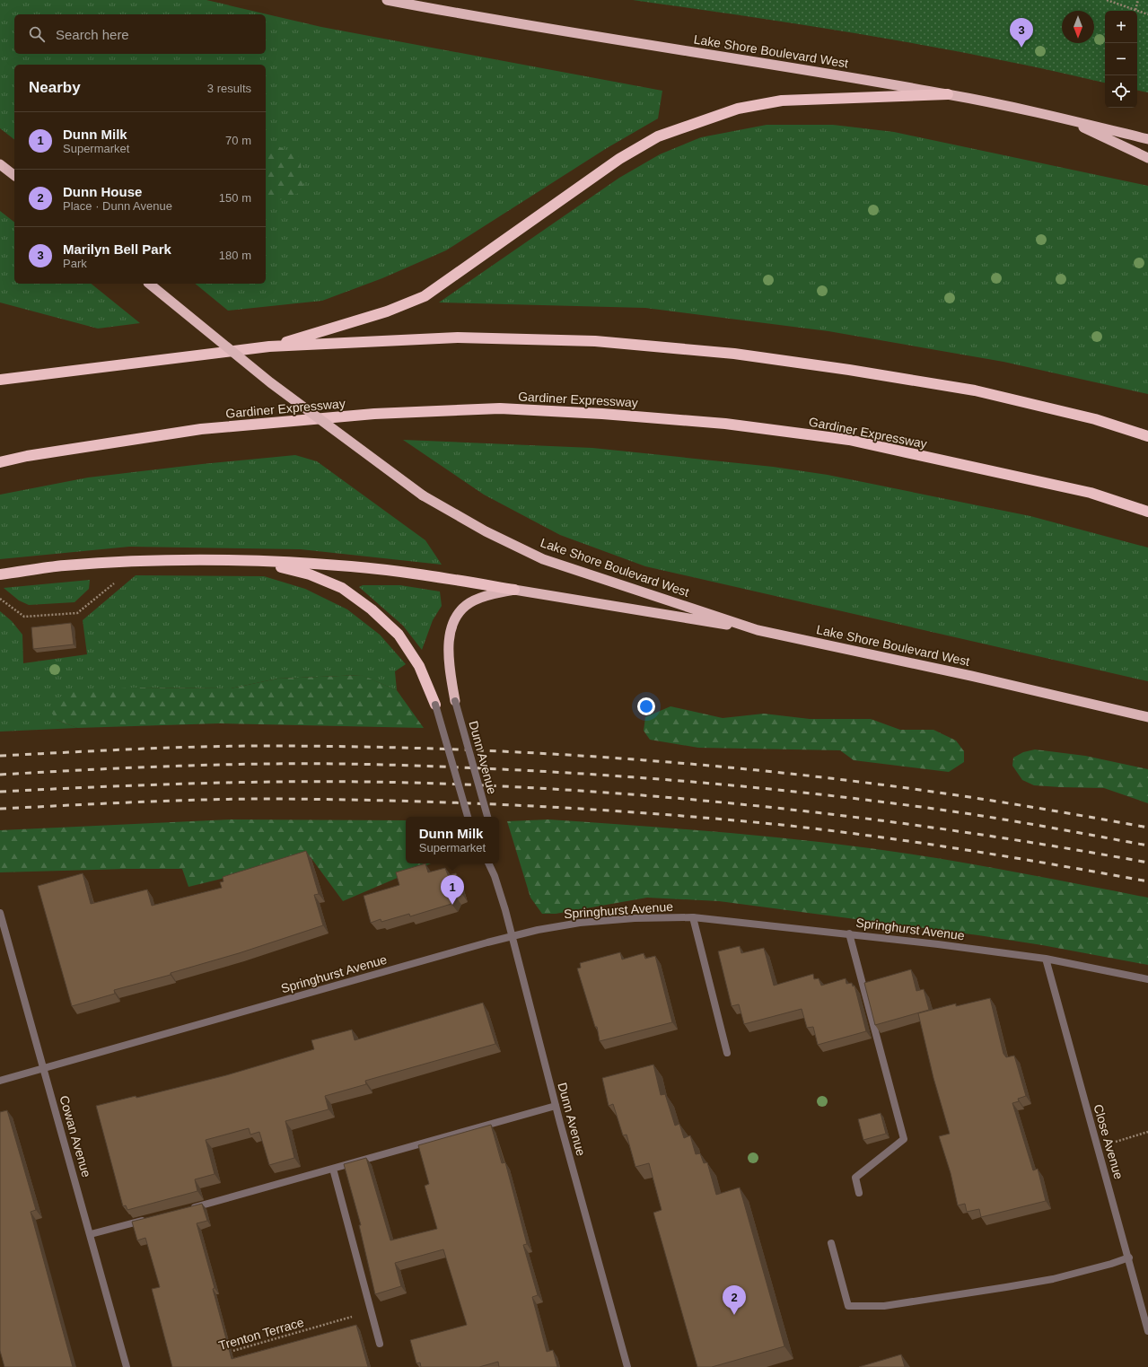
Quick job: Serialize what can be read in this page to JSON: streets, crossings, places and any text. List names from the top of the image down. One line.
{"streets":{"highway":["Lake Shore Boulevard West","Gardiner Expressway"],"street":["Dunn Avenue","Springhurst Avenue","Cowan Avenue","Close Avenue"],"path":["Trenton Terrace"]},"crossings":[["Dunn Avenue","Springhurst Avenue"],["Springhurst Avenue","Cowan Avenue"],["Springhurst Avenue","Close Avenue"]],"north":"bottom","page":{"map_buttons":["+","−"],"search":"Search here","pins":["3","1","2"],"heading":["Nearby","3 results"],"list":[{"mark":"1","name":"Dunn Milk","note":"Supermarket","value":"70 m"},{"mark":"2","name":"Dunn House","note":"Place · Dunn Avenue","value":"150 m"},{"mark":"3","name":"Marilyn Bell Park","note":"Park","value":"180 m"}],"popup":["Dunn Milk","Supermarket"]}}
